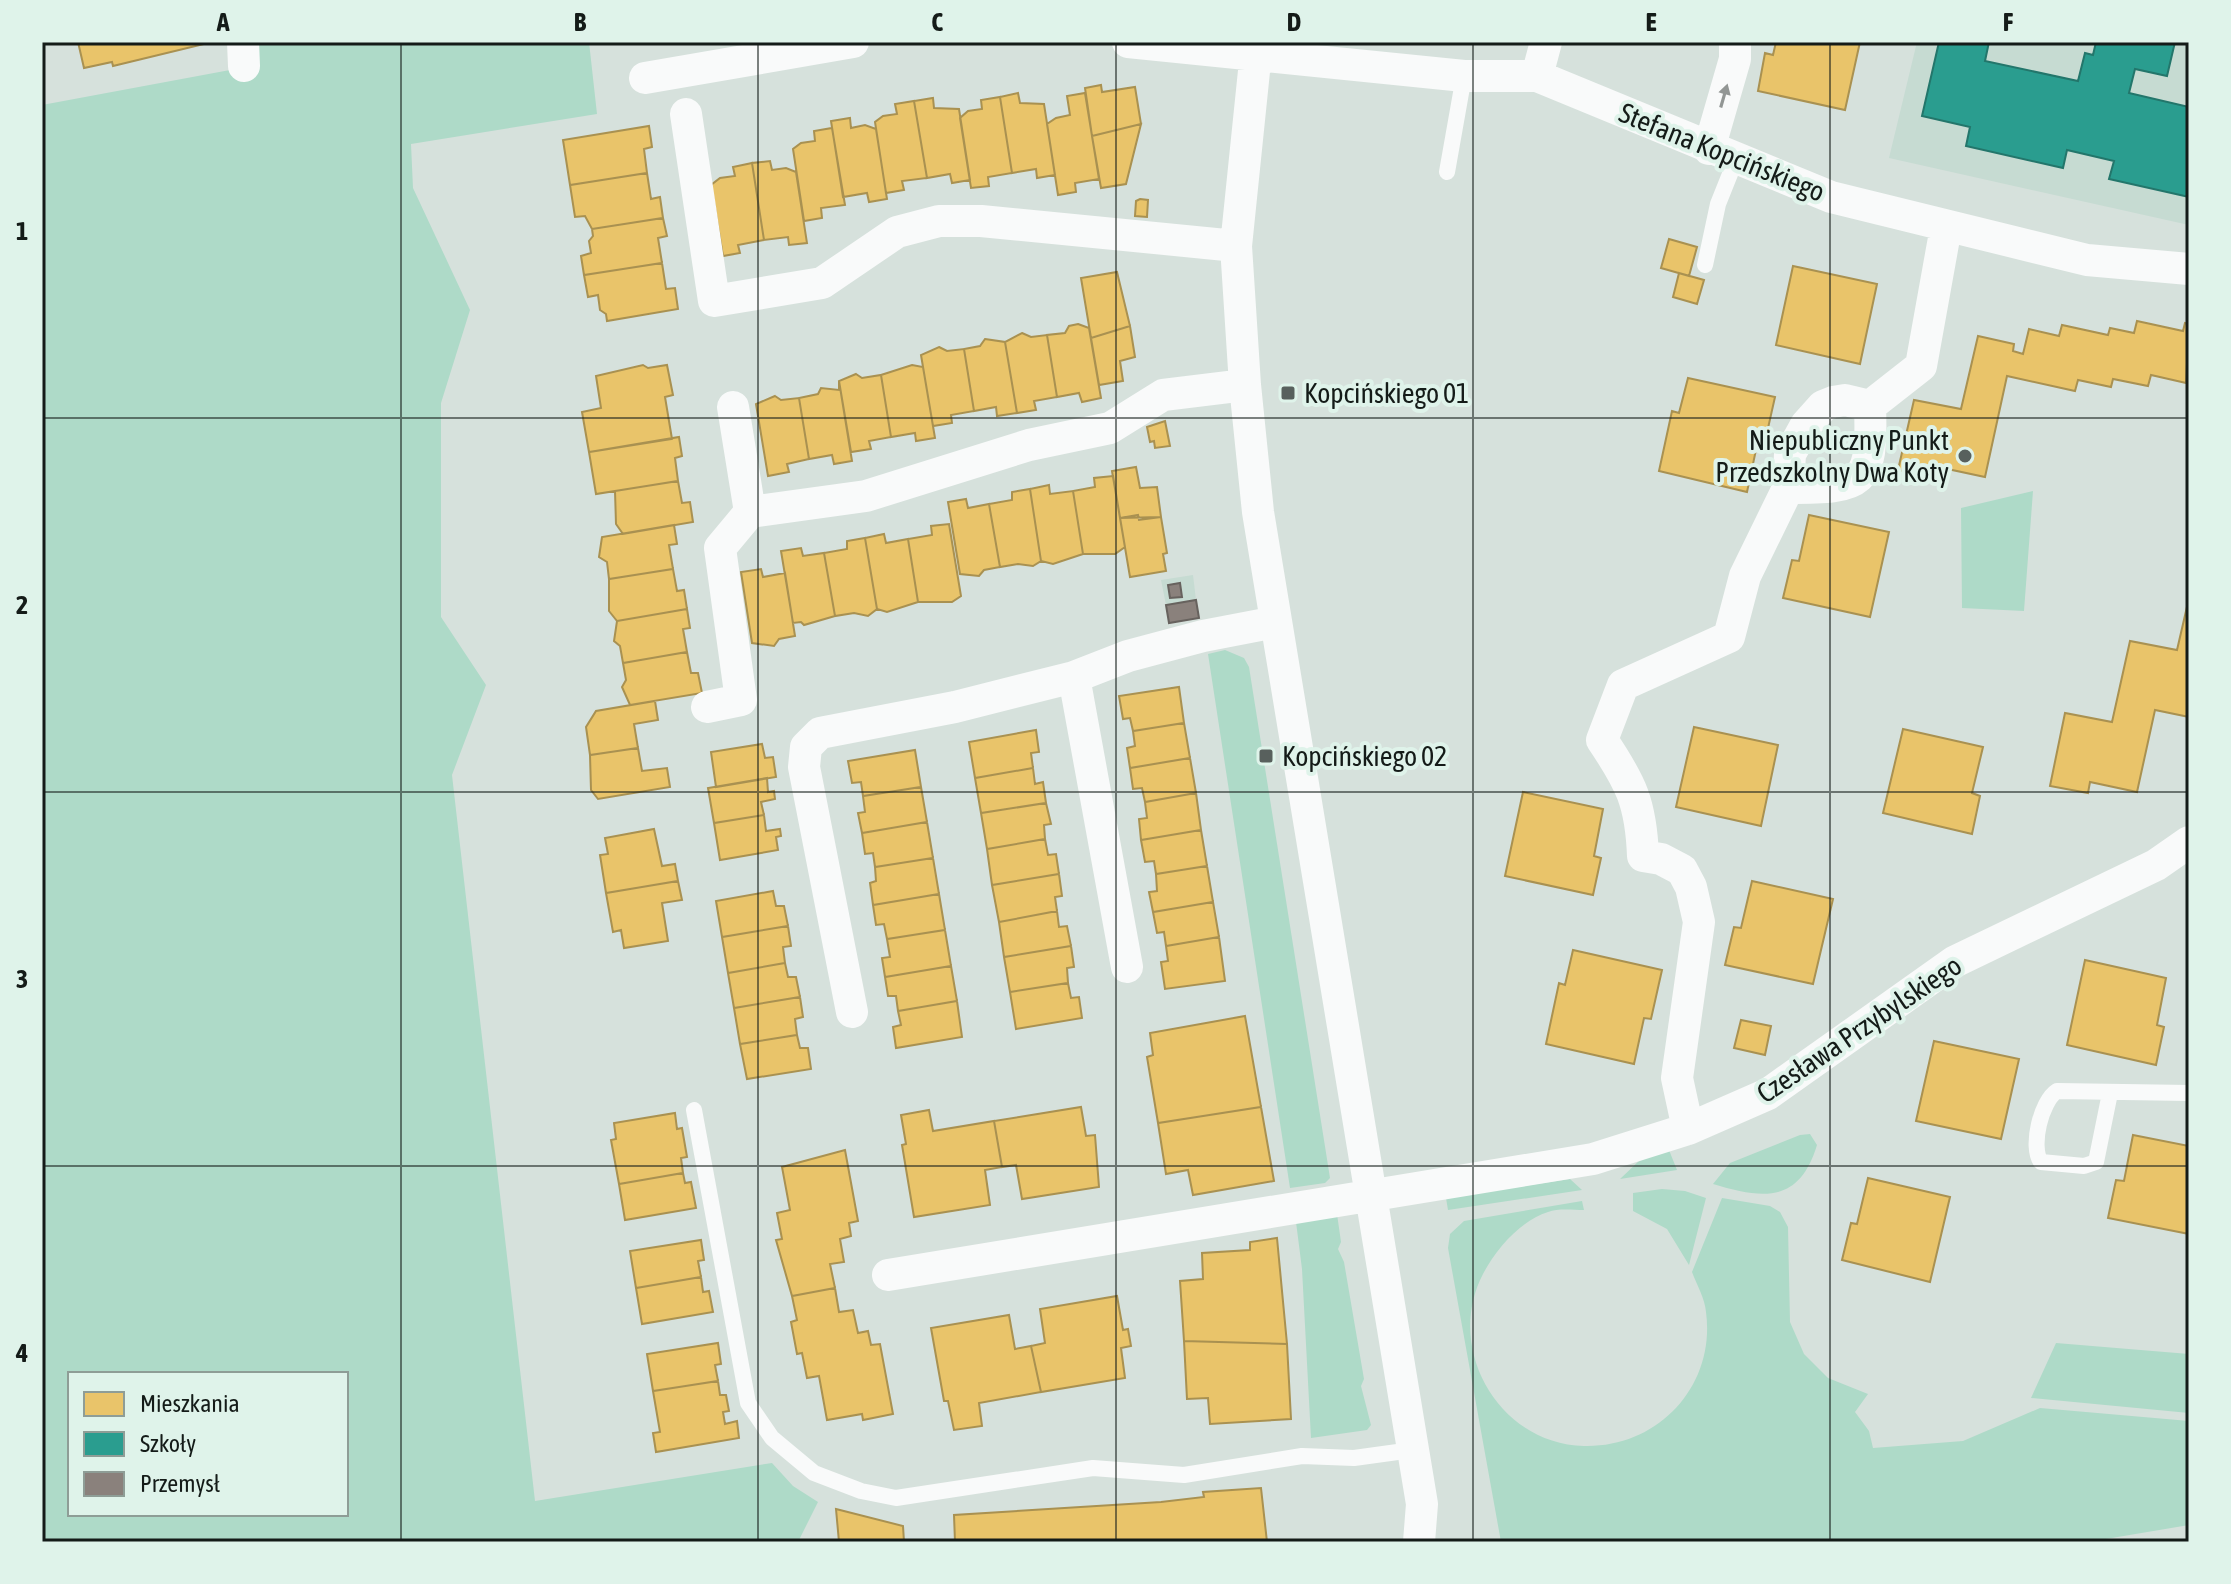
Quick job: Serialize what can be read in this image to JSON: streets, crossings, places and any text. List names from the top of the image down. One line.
{"streets":{"street":["Stefana Kopcińskiego","Czesława Przybylskiego"]},"places":{"transit":["Kopcińskiego 01","Kopcińskiego 02"],"other":["Niepubliczny Punkt Przedszkolny Dwa Koty"]},"legend":["Mieszkania","Szkoły","Przemysł"],"grid":{"columns":["A","B","C","D","E","F"],"rows":["1","2","3","4"]}}
